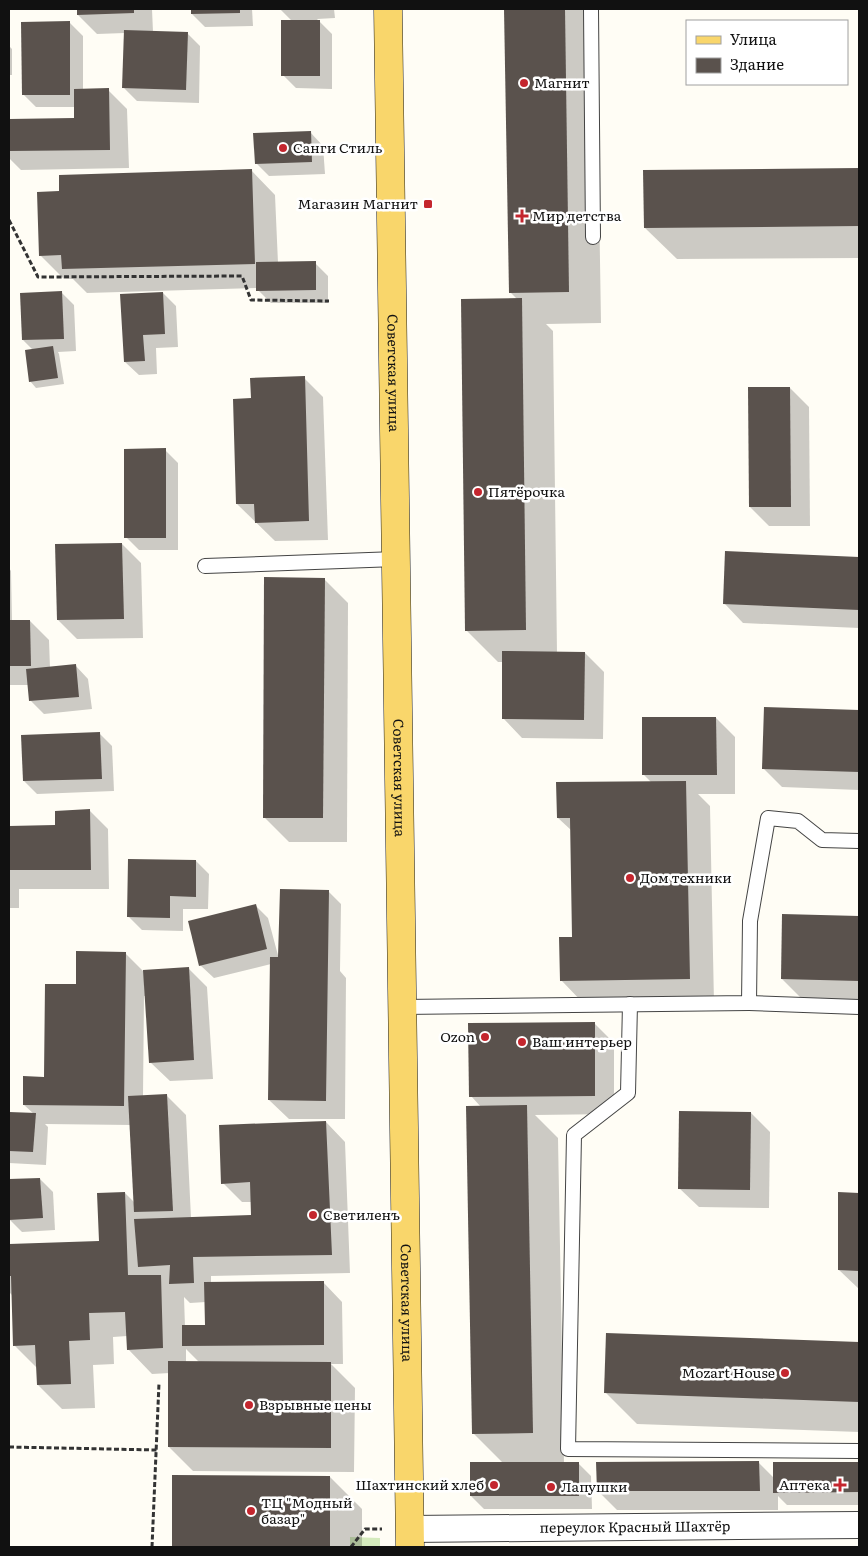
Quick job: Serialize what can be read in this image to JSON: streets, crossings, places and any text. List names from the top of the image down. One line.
{"streets":{"main road":["Советская улица"],"street":["переулок Красный Шахтёр"]},"crossings":[["Советская улица","переулок Красный Шахтёр"]],"places":{"other":["Магнит","Санги Стиль","Пятёрочка","Дом техники","Ozon","Ваш интерьер","Светиленъ","Mozart House","Взрывные цены","Шахтинский хлеб","Лапушки","ТЦ \"Модный базар\""],"transit":["Магазин Магнит"],"health":["Мир детства","Аптека"]},"legend":["Улица","Здание"]}
